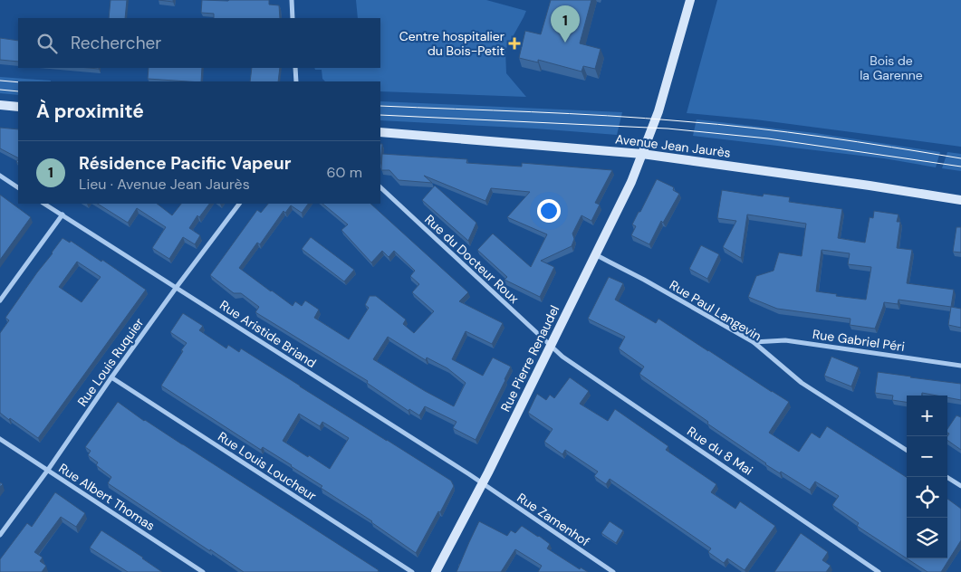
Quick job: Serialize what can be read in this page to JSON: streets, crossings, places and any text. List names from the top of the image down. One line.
{"streets":{"street":["Avenue Jean Jaurès","Rue du Docteur Roux","Rue Paul Langevin","Rue Aristide Briand","Rue Gabriel Péri","Rue Pierre Renaudel","Rue Louis Ruquier","Rue du 8 Mai","Rue Louis Loucheur","Rue Albert Thomas","Rue Zamenhof"]},"crossings":[["Avenue Jean Jaurès","Rue Pierre Renaudel"],["Rue du Docteur Roux","Rue Pierre Renaudel"],["Rue du Docteur Roux","Rue du 8 Mai"],["Rue Paul Langevin","Rue Gabriel Péri"],["Rue Paul Langevin","Rue Pierre Renaudel"],["Rue Aristide Briand","Rue Pierre Renaudel"],["Rue Aristide Briand","Rue Louis Ruquier"],["Rue Aristide Briand","Rue Zamenhof"],["Rue Pierre Renaudel","Rue du 8 Mai"],["Rue Pierre Renaudel","Rue Zamenhof"],["Rue Louis Ruquier","Rue Louis Loucheur"],["Rue Louis Ruquier","Rue Albert Thomas"]],"parks":["Bois de la Garenne"],"places":{"health":["Centre hospitalier du Bois-Petit"]},"page":{"pins":"1","search":"Rechercher","heading":"À proximité","list":[{"mark":"1","name":"Résidence Pacific Vapeur","note":"Lieu · Avenue Jean Jaurès","value":"60 m"}],"map_buttons":["+","−"]}}
